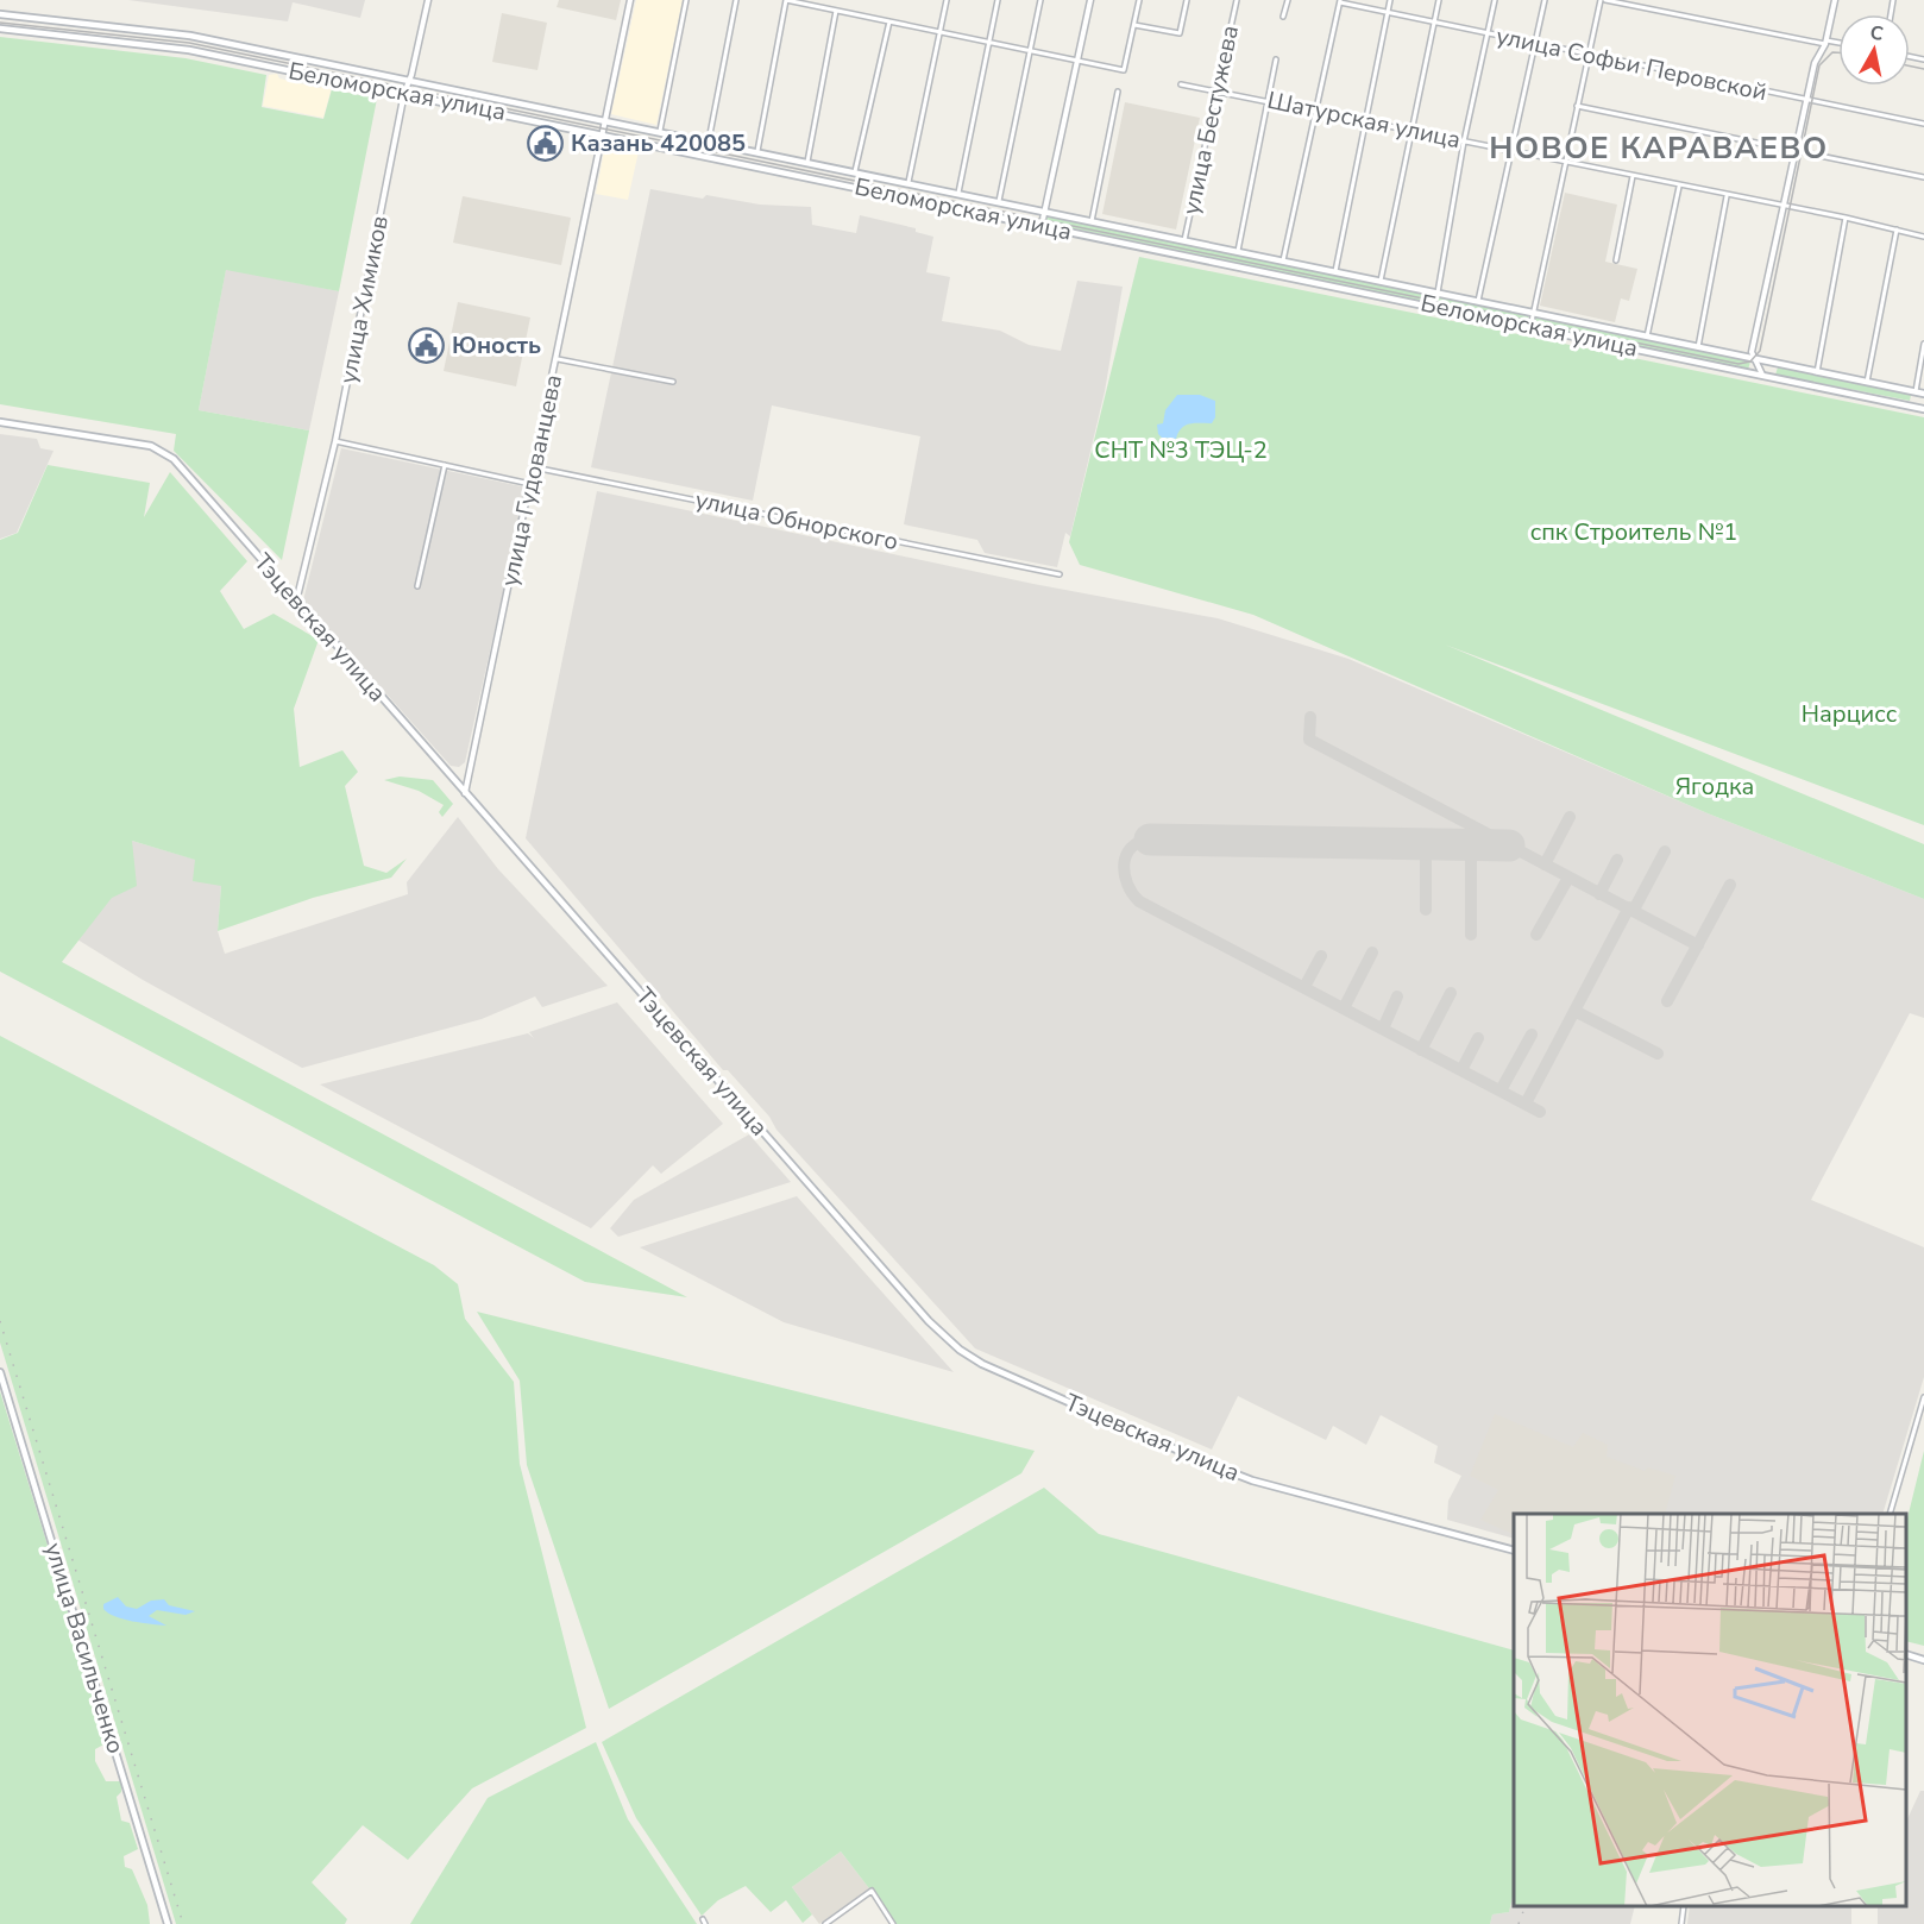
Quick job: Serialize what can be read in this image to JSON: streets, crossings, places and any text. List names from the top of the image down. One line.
{"streets":{"main road":["Беломорская улица","Тэцевская улица","улица Васильченко"],"street":["улица Софьи Перовской","улица Бестужева","Шатурская улица","улица Химиков","улица Гудованцева","улица Обнорского"]},"crossings":[["Беломорская улица","улица Бестужева"],["Беломорская улица","улица Химиков"],["Беломорская улица","улица Гудованцева"],["улица Бестужева","Шатурская улица"],["улица Химиков","Тэцевская улица"],["улица Гудованцева","улица Обнорского"],["улица Гудованцева","Тэцевская улица"]],"districts":["НОВОЕ КАРАВАЕВО"],"parks":["СНТ №3 ТЭЦ-2","спк Строитель №1","Нарцисс","Ягодка"],"places":{"public building":["Казань 420085","Юность"]},"north":"top"}
